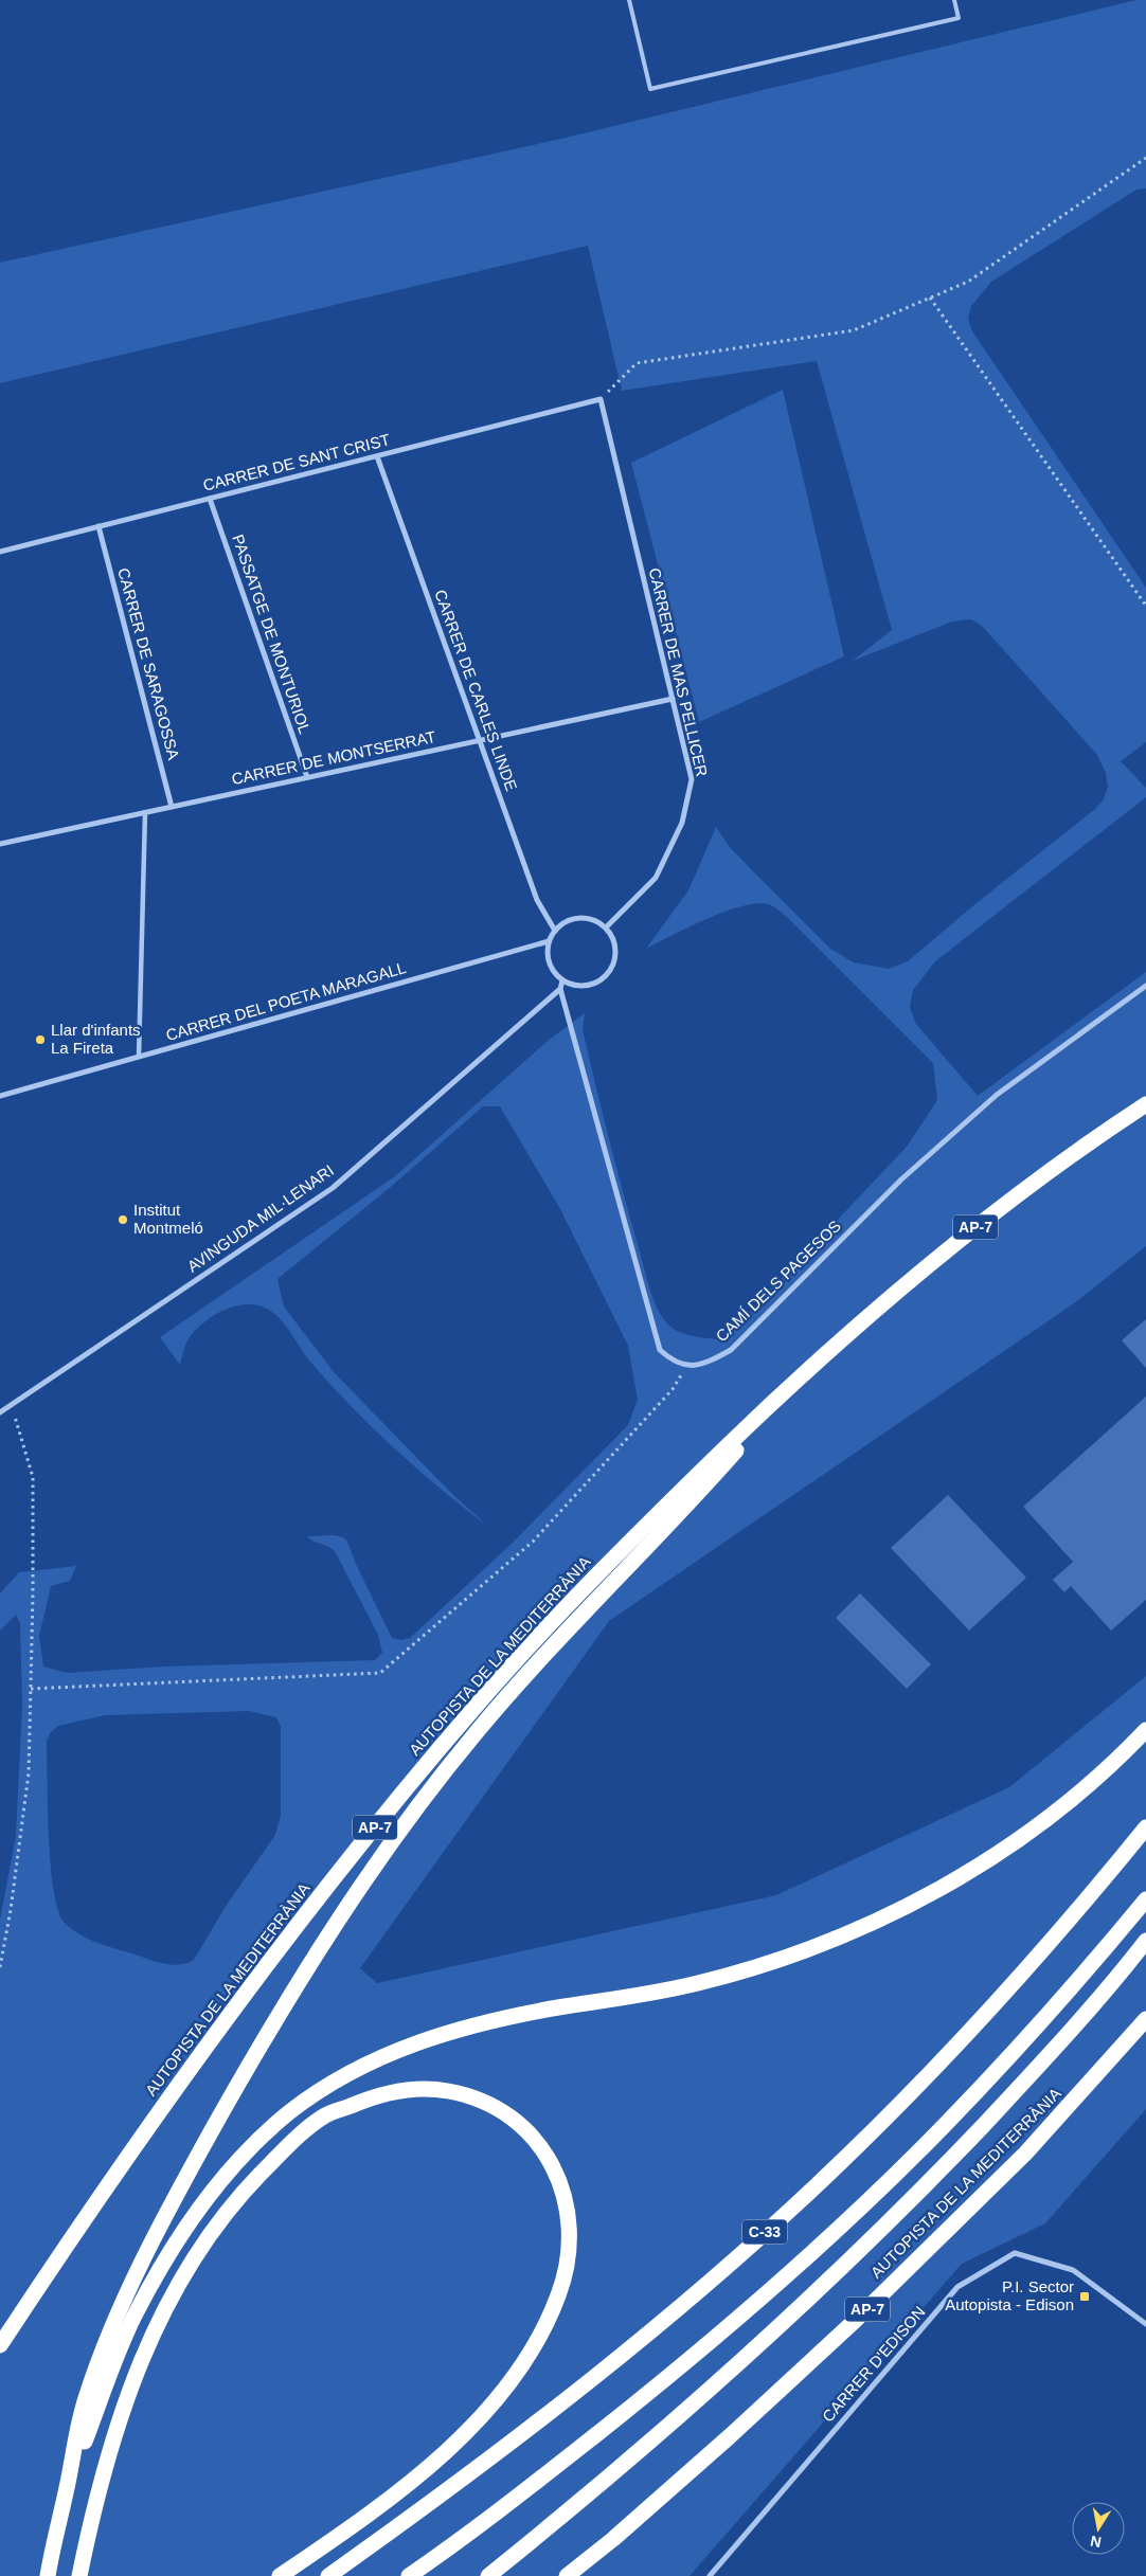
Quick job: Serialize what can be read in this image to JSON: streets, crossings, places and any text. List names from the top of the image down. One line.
{"streets":{"highway":["AP-7","AUTOPISTA DE LA MEDITERRÀNIA","C-33"],"street":["CARRER DE SANT CRIST","PASSATGE DE MONTURIOL","CARRER DE SARAGOSSA","CARRER DE MAS PELLICER","CARRER DE CARLES LINDE","CARRER DE MONTSERRAT","CARRER DEL POETA MARAGALL","AVINGUDA MIL·LENARI","CAMÍ DELS PAGESOS","CARRER D'EDISON"]},"crossings":[["CARRER DE SANT CRIST","PASSATGE DE MONTURIOL"],["CARRER DE SANT CRIST","CARRER DE SARAGOSSA"],["CARRER DE SANT CRIST","CARRER DE MAS PELLICER"],["CARRER DE SANT CRIST","CARRER DE CARLES LINDE"],["PASSATGE DE MONTURIOL","CARRER DE MONTSERRAT"],["CARRER DE SARAGOSSA","CARRER DE MONTSERRAT"],["CARRER DE MAS PELLICER","CARRER DE CARLES LINDE"],["CARRER DE MAS PELLICER","CARRER DE MONTSERRAT"],["CARRER DE MAS PELLICER","CARRER DEL POETA MARAGALL"],["CARRER DE CARLES LINDE","CARRER DE MONTSERRAT"],["CARRER DE CARLES LINDE","CARRER DEL POETA MARAGALL"]],"places":{"other":["Llar d'infants La Fireta","Institut Montmeló"],"transit":["P.I. Sector Autopista - Edison"]},"north":"bottom"}
